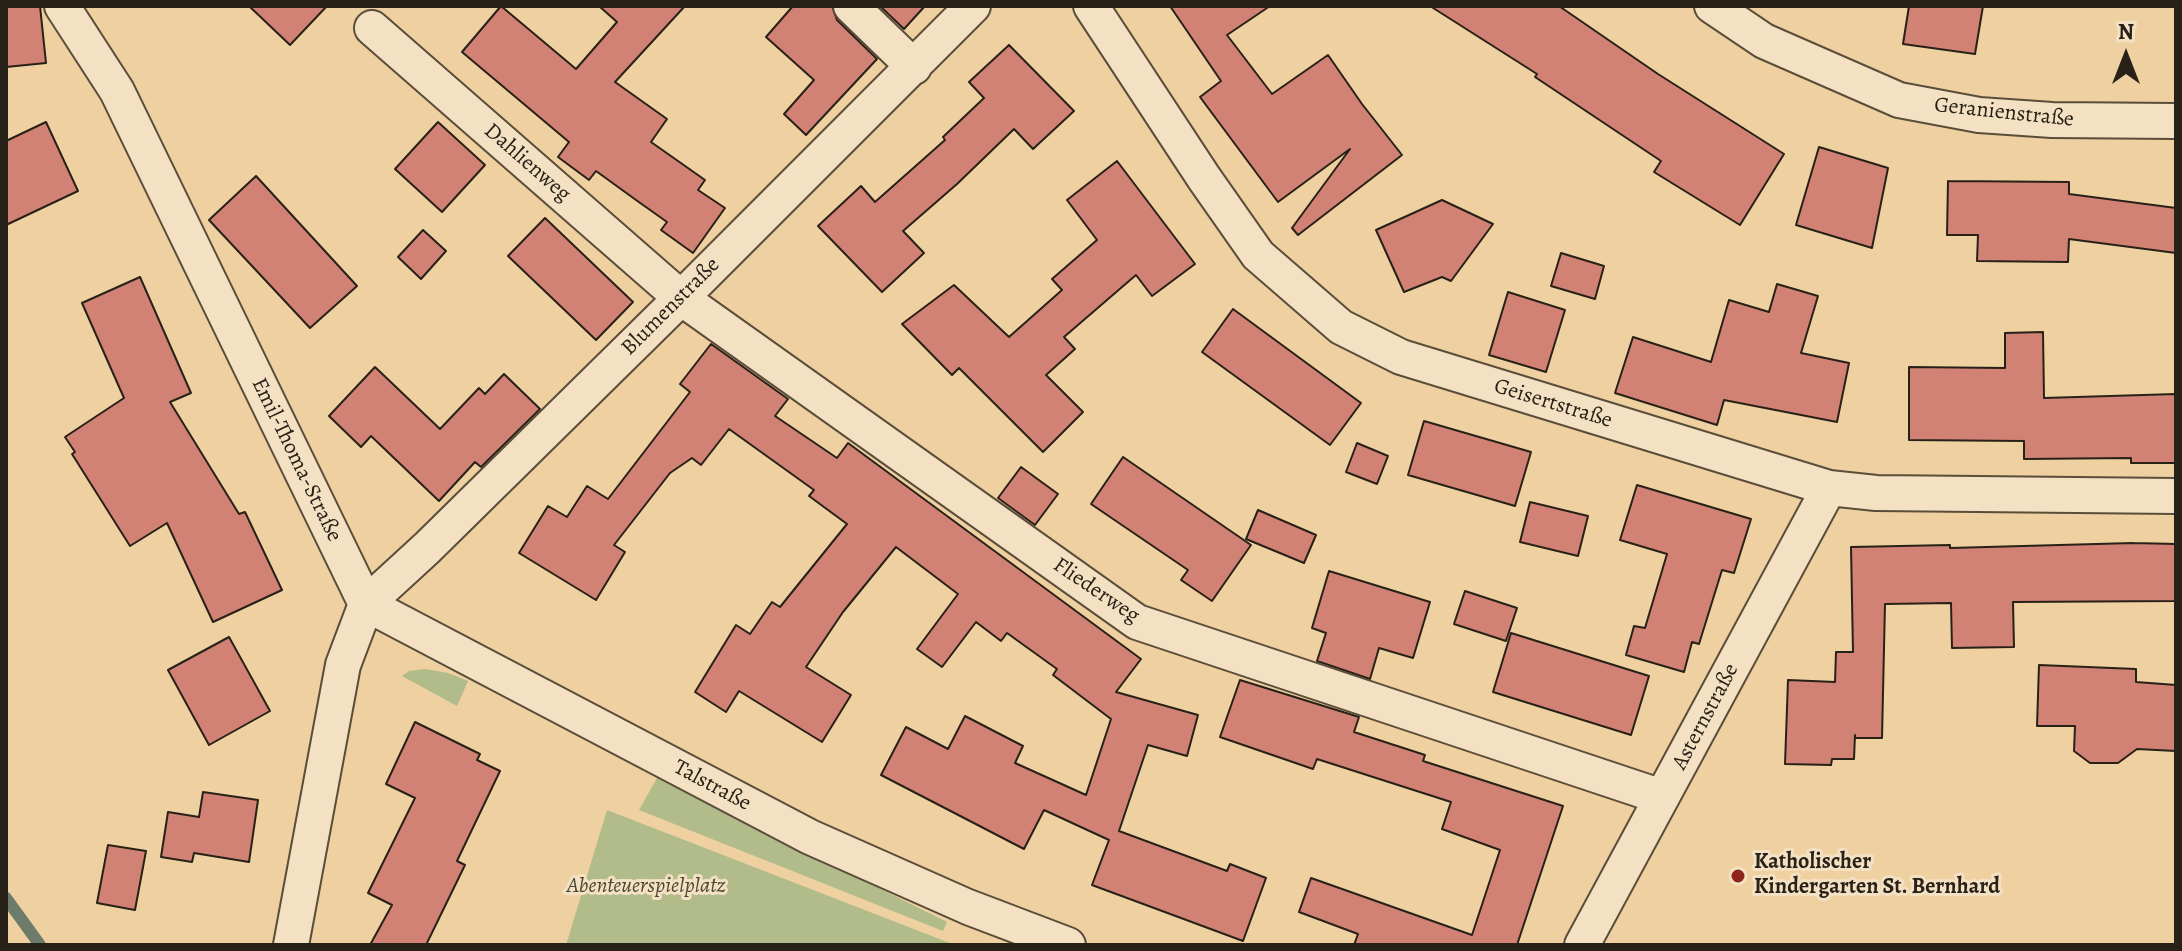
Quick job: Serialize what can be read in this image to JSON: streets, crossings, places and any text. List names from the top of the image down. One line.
{"streets":{"street":["Geranienstraße","Dahlienweg","Blumenstraße","Geisertstraße","Emil-Thoma-Straße","Fliederweg","Asternstraße","Talstraße"]},"crossings":[["Dahlienweg","Blumenstraße"],["Dahlienweg","Fliederweg"],["Blumenstraße","Emil-Thoma-Straße"],["Blumenstraße","Fliederweg"],["Blumenstraße","Talstraße"],["Geisertstraße","Asternstraße"],["Emil-Thoma-Straße","Talstraße"],["Fliederweg","Asternstraße"]],"parks":["Abenteuerspielplatz"],"places":["Katholischer Kindergarten St. Bernhard"],"north":"top"}
